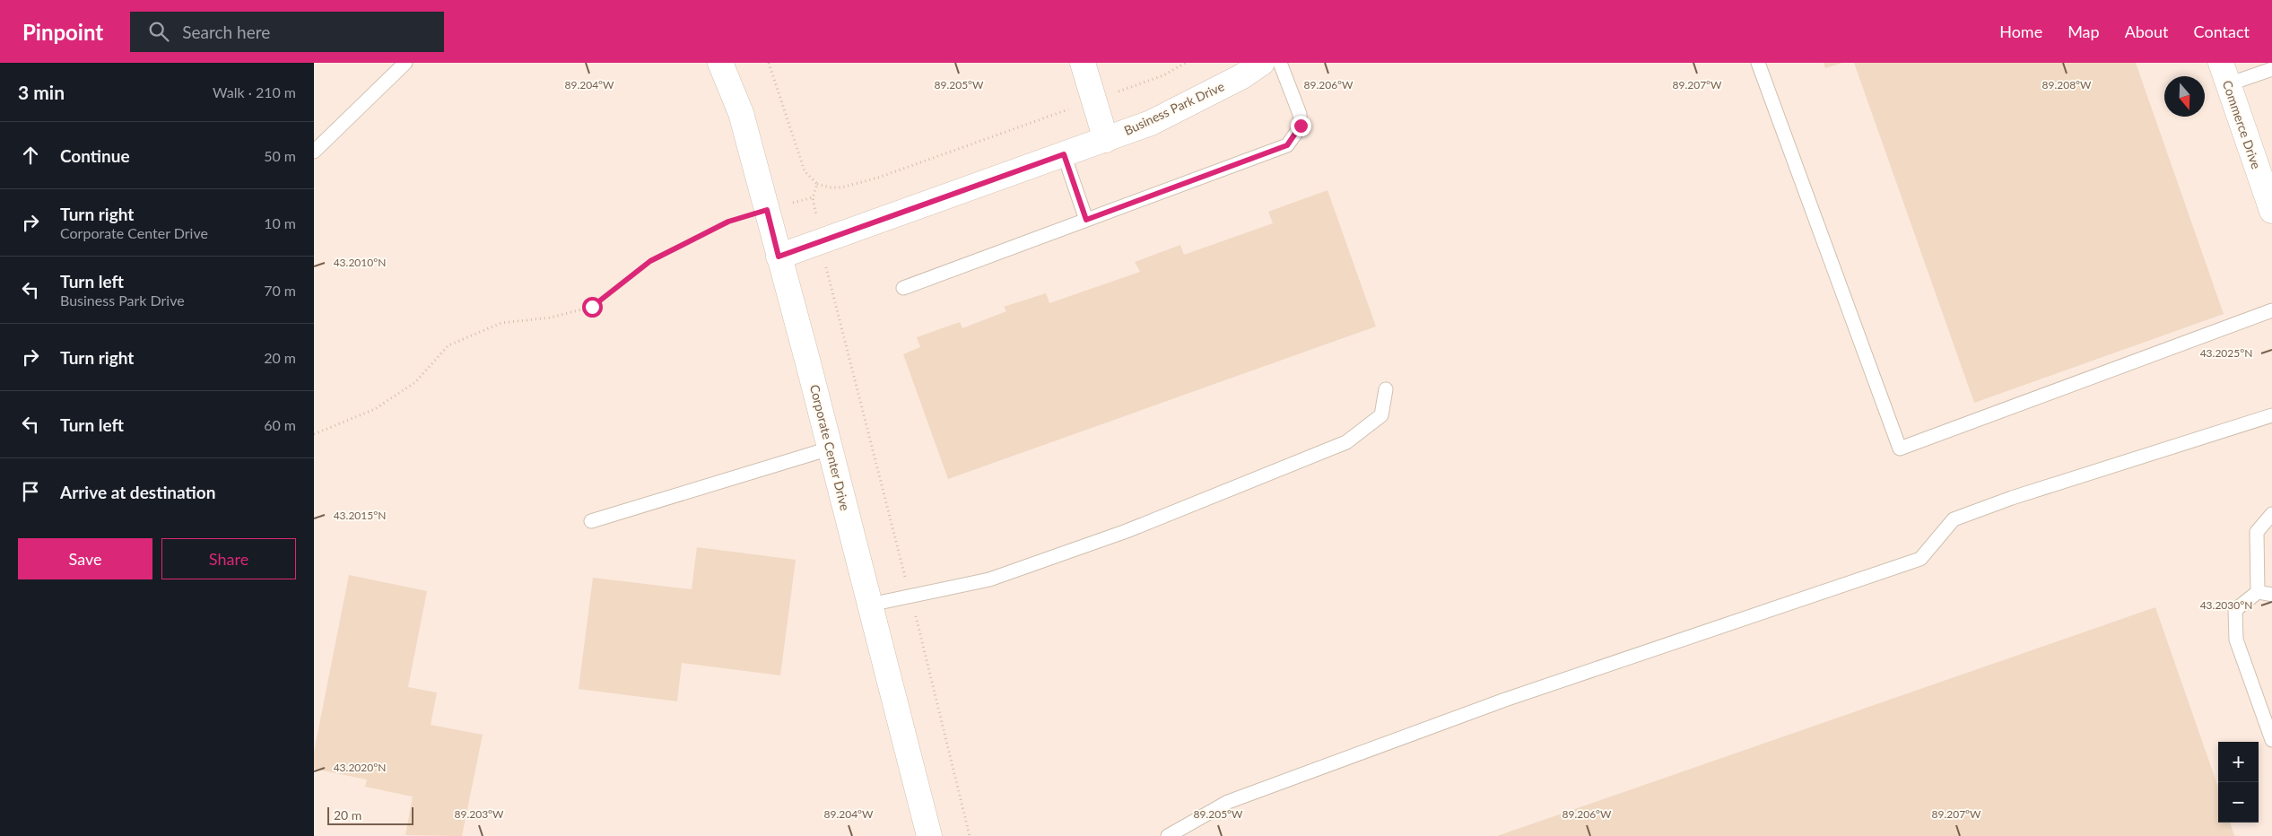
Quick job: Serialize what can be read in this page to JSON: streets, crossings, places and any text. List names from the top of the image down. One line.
{"streets":{"street":["Business Park Drive","Commerce Drive","Corporate Center Drive"]},"crossings":[["Business Park Drive","Corporate Center Drive"]],"scale_bar":"20 m","north":"bottom","page":{"header":"Pinpoint","search":"Search here","nav":["Home","Map","About","Contact"],"heading":["3 min","Walk · 210 m"],"list":[["Continue","50 m"],["Turn right","Corporate Center Drive","10 m"],["Turn left","Business Park Drive","70 m"],["Turn right","20 m"],["Turn left","60 m"],"Arrive at destination"],"buttons":["Save","Share"],"map_buttons":["+","−"],"scale":"20 m"},"coordinates":["89.208°W","89.204°W","89.205°W","89.206°W","89.207°W","43.2010°N","43.2025°N","43.2015°N","43.2030°N","43.2020°N","89.203°W"]}
